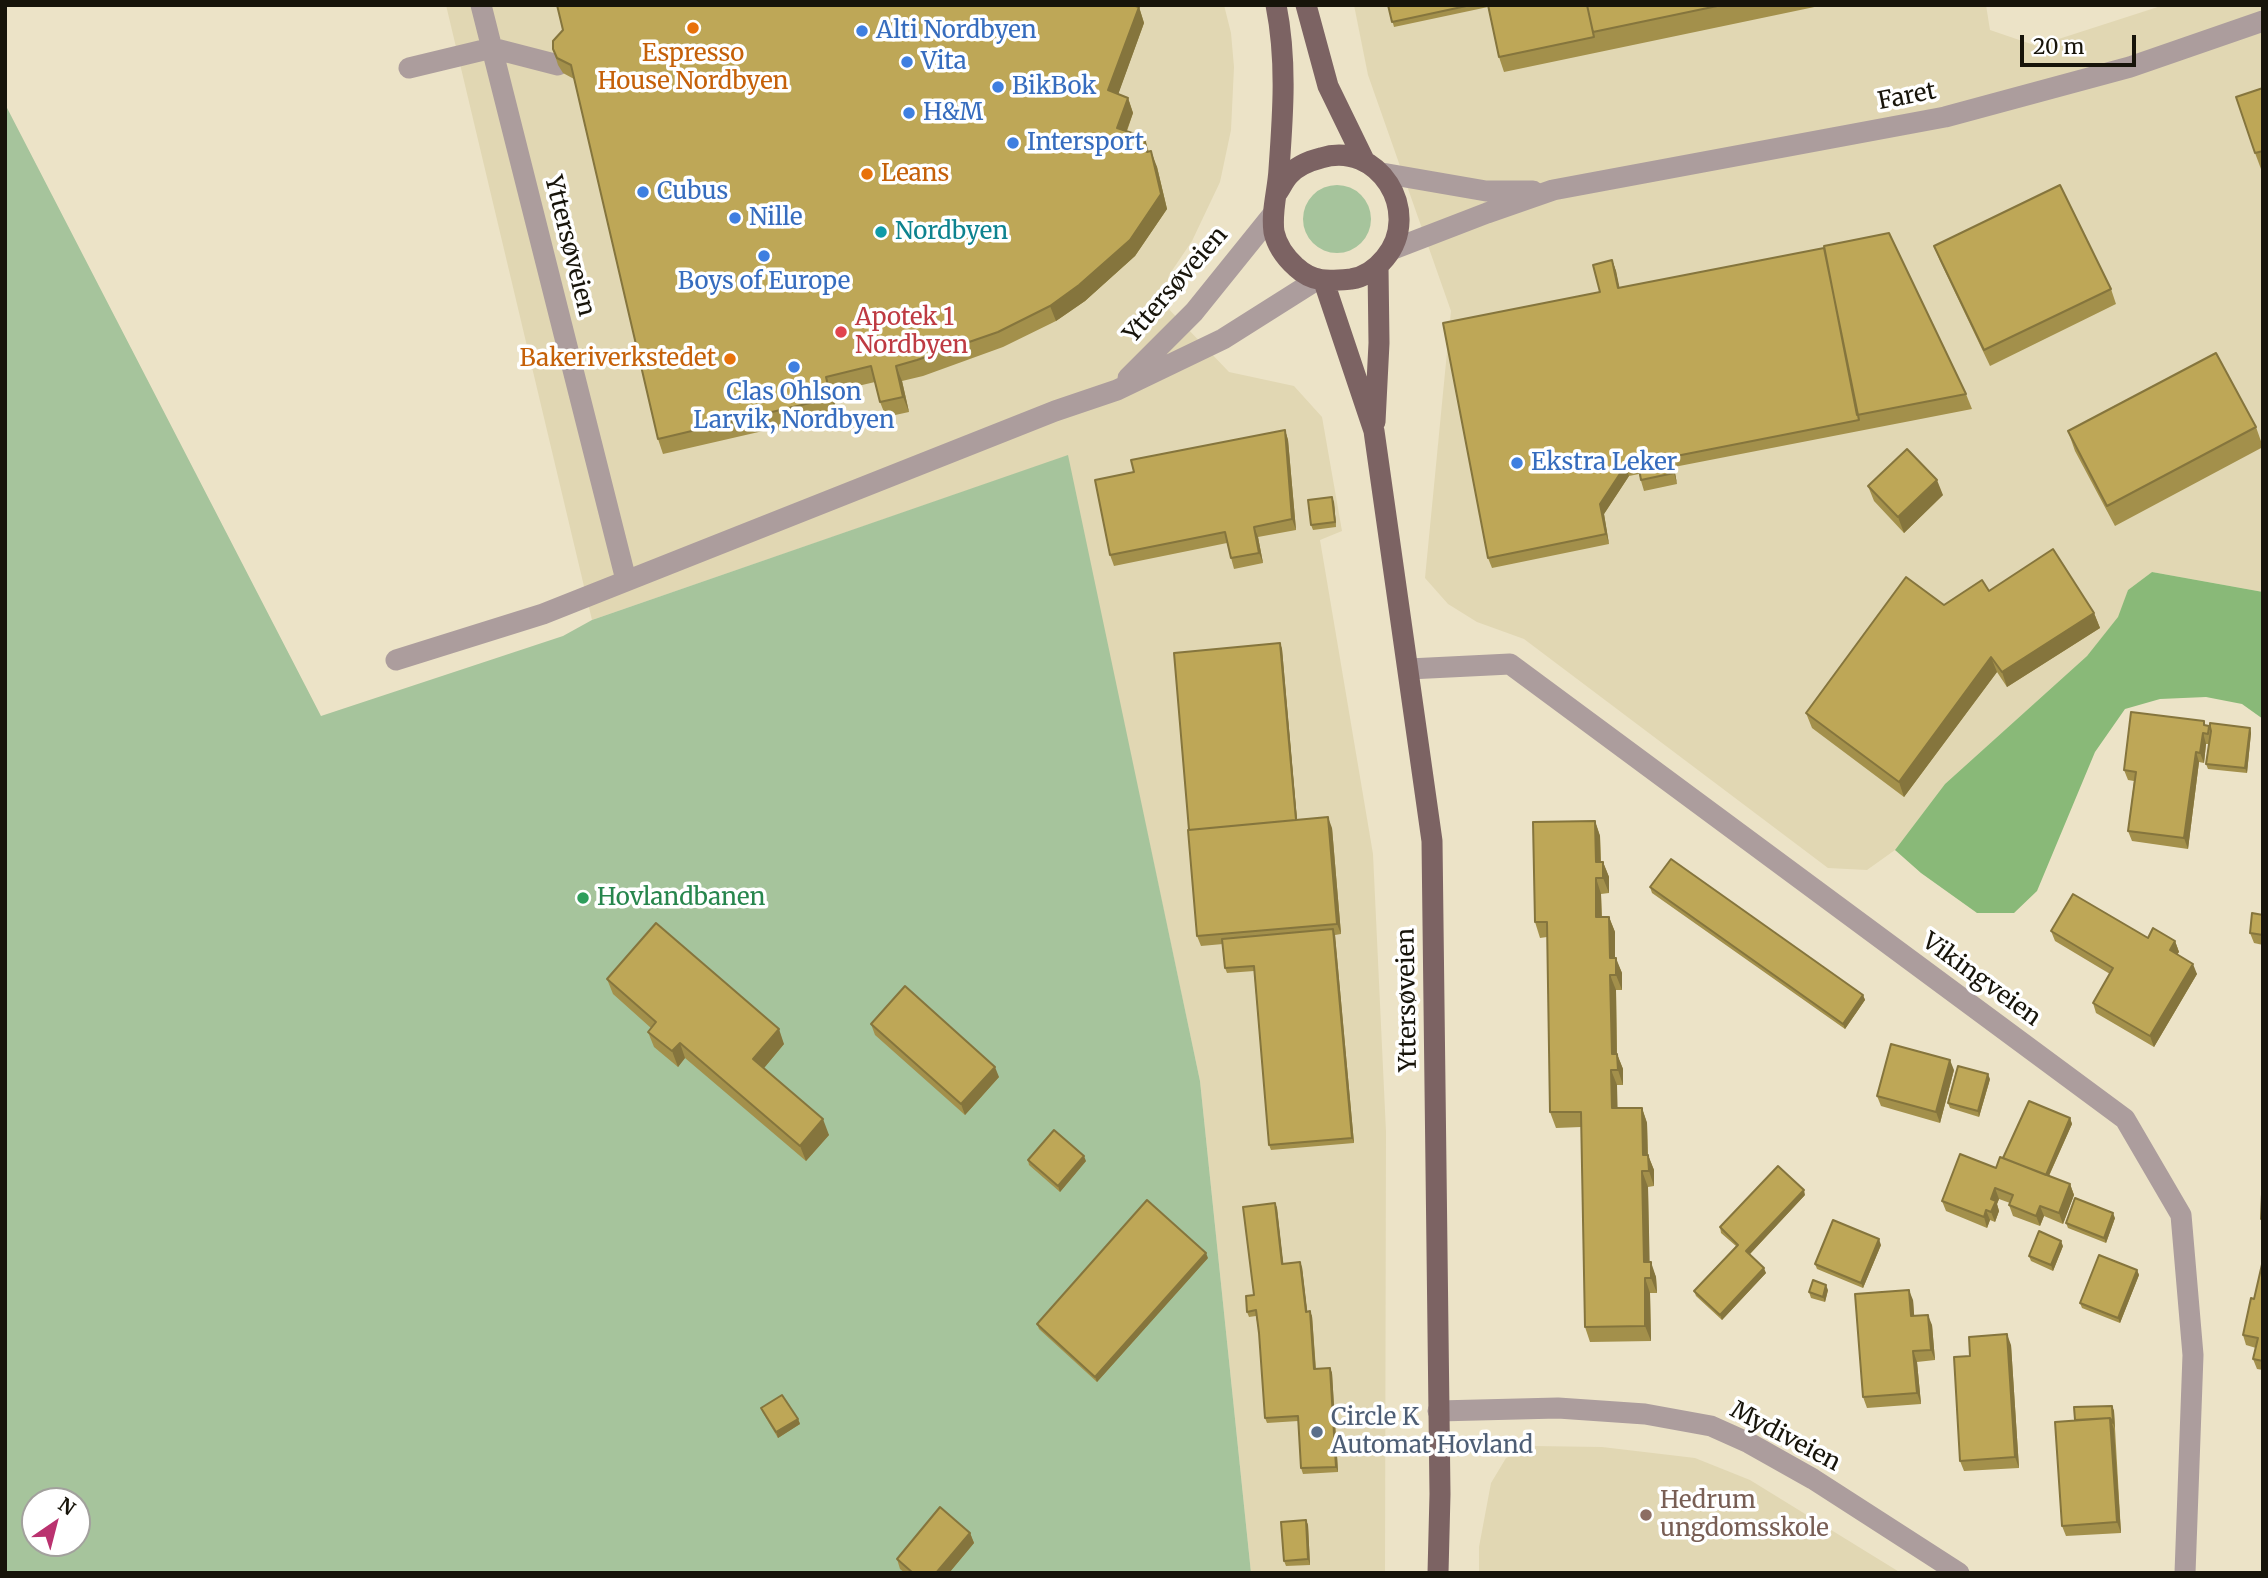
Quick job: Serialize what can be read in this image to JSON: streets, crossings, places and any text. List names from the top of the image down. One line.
{"streets":{"main road":["Yttersøveien"],"street":["Faret","Vikingveien","Mydiveien"]},"crossings":[["Faret","Yttersøveien"],["Yttersøveien","Vikingveien"],["Yttersøveien","Mydiveien"]],"places":["Espresso House Nordbyen","Alti Nordbyen","Vita","BikBok","H&M","Intersport","Leans","Cubus","Nille","Nordbyen","Boys of Europe","Apotek 1 Nordbyen","Bakeriverkstedet","Clas Ohlson Larvik, Nordbyen","Ekstra Leker","Hovlandbanen","Circle K Automat Hovland","Hedrum ungdomsskole"],"scale_bar":"20 m","north":"top right"}
